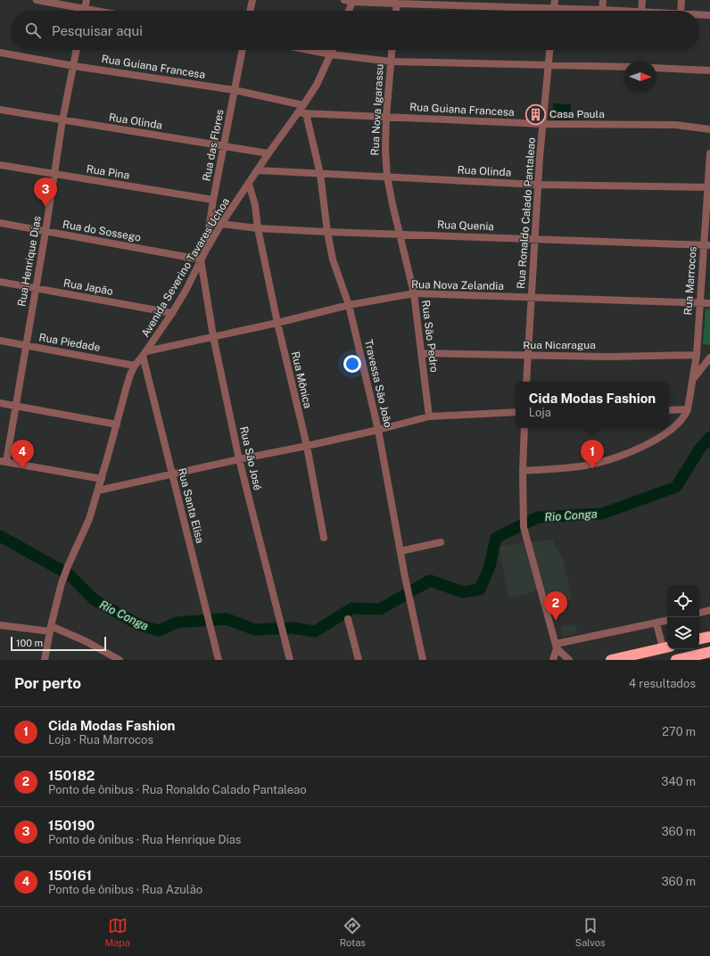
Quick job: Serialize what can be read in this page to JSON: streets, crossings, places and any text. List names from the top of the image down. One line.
{"streets":{"street":["Rua Guiana Francesa","Rua Nova Igarassu","Rua Olinda","Rua das Flores","Rua Pina","Rua Ronaldo Calado Pantaleao","Rua Quenia","Rua do Sossego","Rua Henrique Dias","Avenida Severino Tavares Uchoa","Rua Marrocos","Rua Nova Zelandia","Rua Japão","Rua São Pedro","Rua Piedade","Rua Nicaragua","Rua Mônica","Travessa São João","Rua São José","Rua Santa Elisa"]},"crossings":[["Rua Guiana Francesa","Rua Nova Igarassu"],["Rua Guiana Francesa","Rua das Flores"],["Rua Guiana Francesa","Rua Ronaldo Calado Pantaleao"],["Rua Guiana Francesa","Rua Henrique Dias"],["Rua Guiana Francesa","Avenida Severino Tavares Uchoa"],["Rua Guiana Francesa","Travessa São João"],["Rua Nova Igarassu","Rua Olinda"],["Rua Nova Igarassu","Rua São Pedro"],["Rua Olinda","Rua das Flores"],["Rua Olinda","Rua Ronaldo Calado Pantaleao"],["Rua Olinda","Rua Henrique Dias"],["Rua Olinda","Avenida Severino Tavares Uchoa"],["Rua Olinda","Rua Marrocos"],["Rua Olinda","Rua São Pedro"],["Rua Olinda","Travessa São João"],["Rua das Flores","Rua Pina"],["Rua das Flores","Avenida Severino Tavares Uchoa"],["Rua Pina","Rua Henrique Dias"],["Rua Ronaldo Calado Pantaleao","Rua Quenia"],["Rua Ronaldo Calado Pantaleao","Rua Nova Zelandia"],["Rua Ronaldo Calado Pantaleao","Rua Nicaragua"],["Rua Quenia","Avenida Severino Tavares Uchoa"],["Rua Quenia","Rua Marrocos"],["Rua Quenia","Rua São Pedro"],["Rua Quenia","Rua Mônica"],["Rua Quenia","Travessa São João"],["Rua do Sossego","Rua Henrique Dias"],["Rua do Sossego","Avenida Severino Tavares Uchoa"],["Rua do Sossego","Rua São José"],["Rua Henrique Dias","Rua Japão"],["Rua Henrique Dias","Rua Piedade"],["Avenida Severino Tavares Uchoa","Rua Nova Zelandia"],["Avenida Severino Tavares Uchoa","Rua Japão"],["Avenida Severino Tavares Uchoa","Rua Piedade"],["Avenida Severino Tavares Uchoa","Rua Mônica"],["Avenida Severino Tavares Uchoa","Rua São José"],["Avenida Severino Tavares Uchoa","Rua Santa Elisa"],["Rua Marrocos","Rua Nova Zelandia"],["Rua Marrocos","Rua Nicaragua"],["Rua Nova Zelandia","Rua São Pedro"],["Rua Nova Zelandia","Rua Mônica"],["Rua Nova Zelandia","Travessa São João"],["Rua Nova Zelandia","Rua São José"],["Rua Nova Zelandia","Rua Santa Elisa"],["Rua São Pedro","Rua Nicaragua"]],"water":["Rio Conga"],"places":{"building":["Casa Paula"]},"scale_bar":"100 m","north":"right","page":{"search":"Pesquisar aqui","pins":["3","1","4","2"],"popup":["Cida Modas Fashion","Loja"],"scale":"100 m","heading":["Por perto","4 resultados"],"list":[{"mark":"1","name":"Cida Modas Fashion","note":"Loja · Rua Marrocos","value":"270 m"},{"mark":"2","name":"150182","note":"Ponto de ônibus · Rua Ronaldo Calado Pantaleao","value":"340 m"},{"mark":"3","name":"150190","note":"Ponto de ônibus · Rua Henrique Dias","value":"360 m"},{"mark":"4","name":"150161","note":"Ponto de ônibus · Rua Azulão","value":"360 m"}],"nav":["Mapa","Rotas","Salvos"]}}
